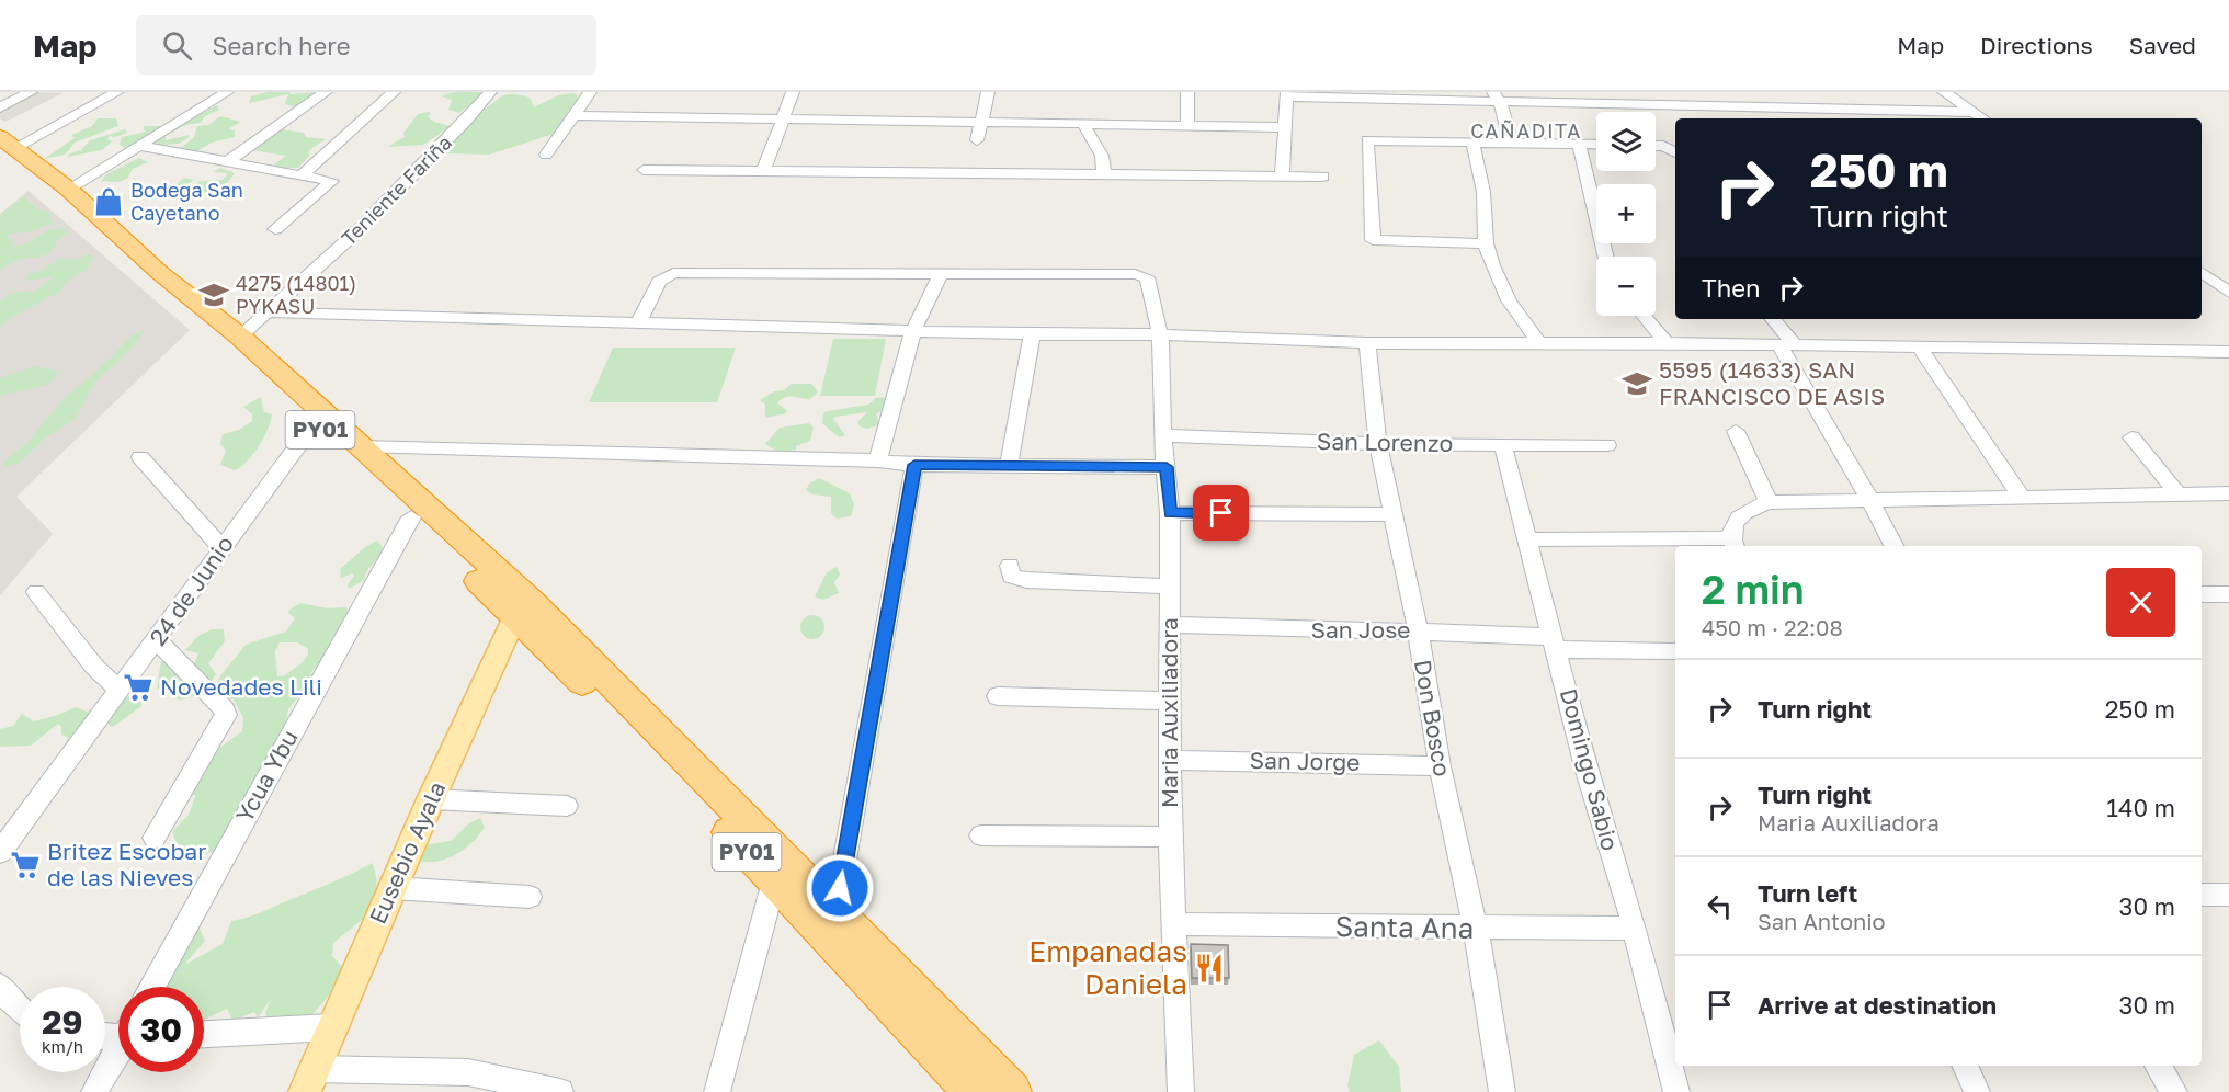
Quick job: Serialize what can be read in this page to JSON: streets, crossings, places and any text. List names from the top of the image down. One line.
{"streets":{"highway":["PY01"],"main road":["Eusebio Ayala"],"street":["Teniente Fariña","San Lorenzo","24 de Junio","San Jose","Maria Auxiliadora","Don Bosco","San Jorge","Domingo Sabio","Ycua Ybu","Santa Ana"]},"crossings":[["Teniente Fariña","PY01"],["PY01","24 de Junio"],["PY01","Ycua Ybu"],["PY01","Eusebio Ayala"],["San Lorenzo","Maria Auxiliadora"],["San Lorenzo","Don Bosco"],["San Lorenzo","Domingo Sabio"],["San Jose","Maria Auxiliadora"],["San Jose","Don Bosco"],["San Jose","Domingo Sabio"],["Maria Auxiliadora","San Jorge"],["Maria Auxiliadora","Santa Ana"],["Don Bosco","San Jorge"],["Don Bosco","Santa Ana"],["Domingo Sabio","Santa Ana"]],"districts":["CAÑADITA"],"places":{"shop":["Bodega San Cayetano"],"school or university":["4275 (14801) PYKASU","5595 (14633) SAN FRANCISCO DE ASIS"],"supermarket":["Novedades Lili","Britez Escobar de las Nieves"],"restaurant":["Empanadas Daniela"]},"page":{"header":"Map","search":"Search here","nav":["Map","Directions","Saved"],"map_buttons":["+","−"],"turn":["250 m","Turn right"],"then":"Then","heading":["2 min","450 m · 22:08"],"list":[{"name":"Turn right","value":"250 m"},{"name":"Turn right","note":"Maria Auxiliadora","value":"140 m"},{"name":"Turn left","note":"San Antonio","value":"30 m"},{"name":"Arrive at destination","value":"30 m"}],"speed":"29 km/h","limit":"30"}}
